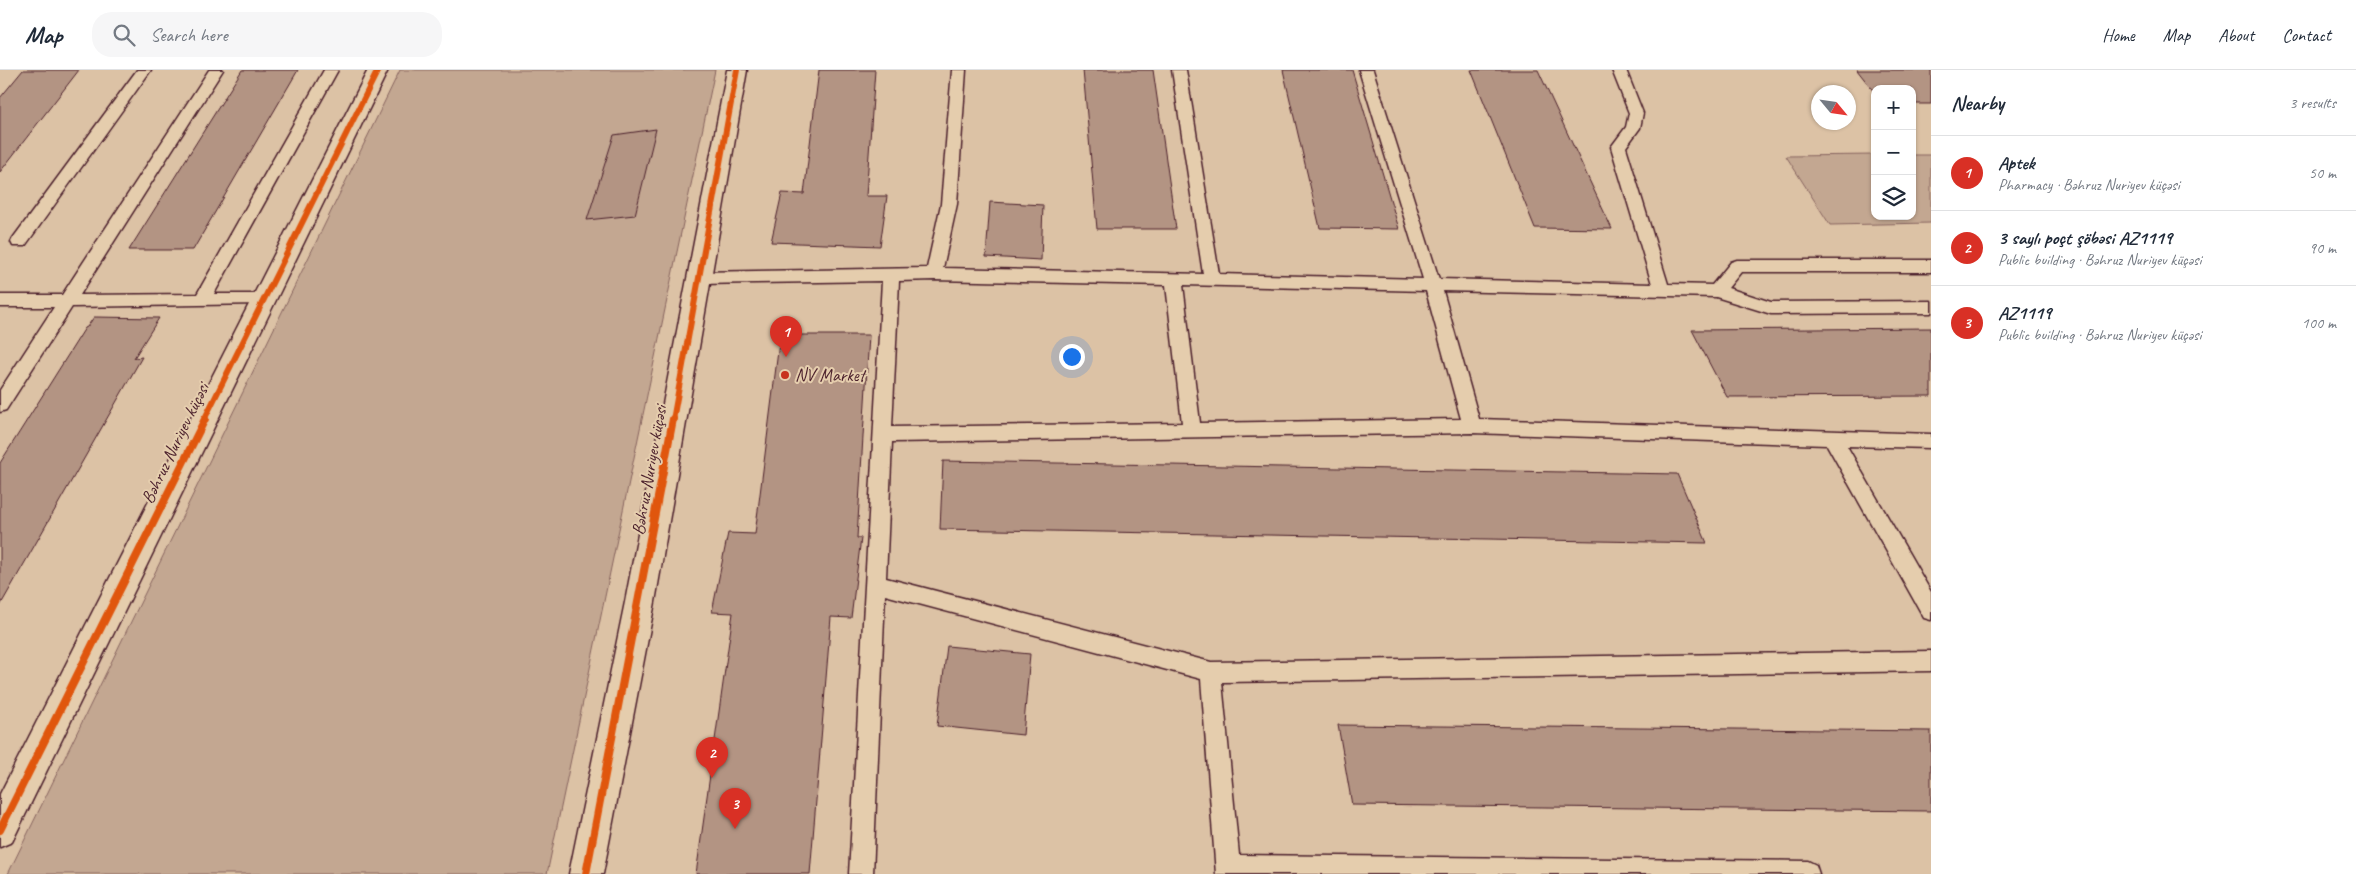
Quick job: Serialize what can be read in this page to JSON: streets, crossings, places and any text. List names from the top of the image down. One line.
{"streets":{"street":["Bəhruz Nuriyev küçəsi"]},"places":["NV Market"],"north":"bottom right","page":{"header":"Map","search":"Search here","nav":["Home","Map","About","Contact"],"heading":["Nearby","3 results"],"map_buttons":["+","−"],"list":[{"mark":"1","name":"Aptek","note":"Pharmacy · Bəhruz Nuriyev küçəsi","value":"50 m"},{"mark":"2","name":"3 saylı poçt şöbəsi AZ1119","note":"Public building · Bəhruz Nuriyev küçəsi","value":"90 m"},{"mark":"3","name":"AZ1119","note":"Public building · Bəhruz Nuriyev küçəsi","value":"100 m"}],"pins":["1","2","3"]}}
